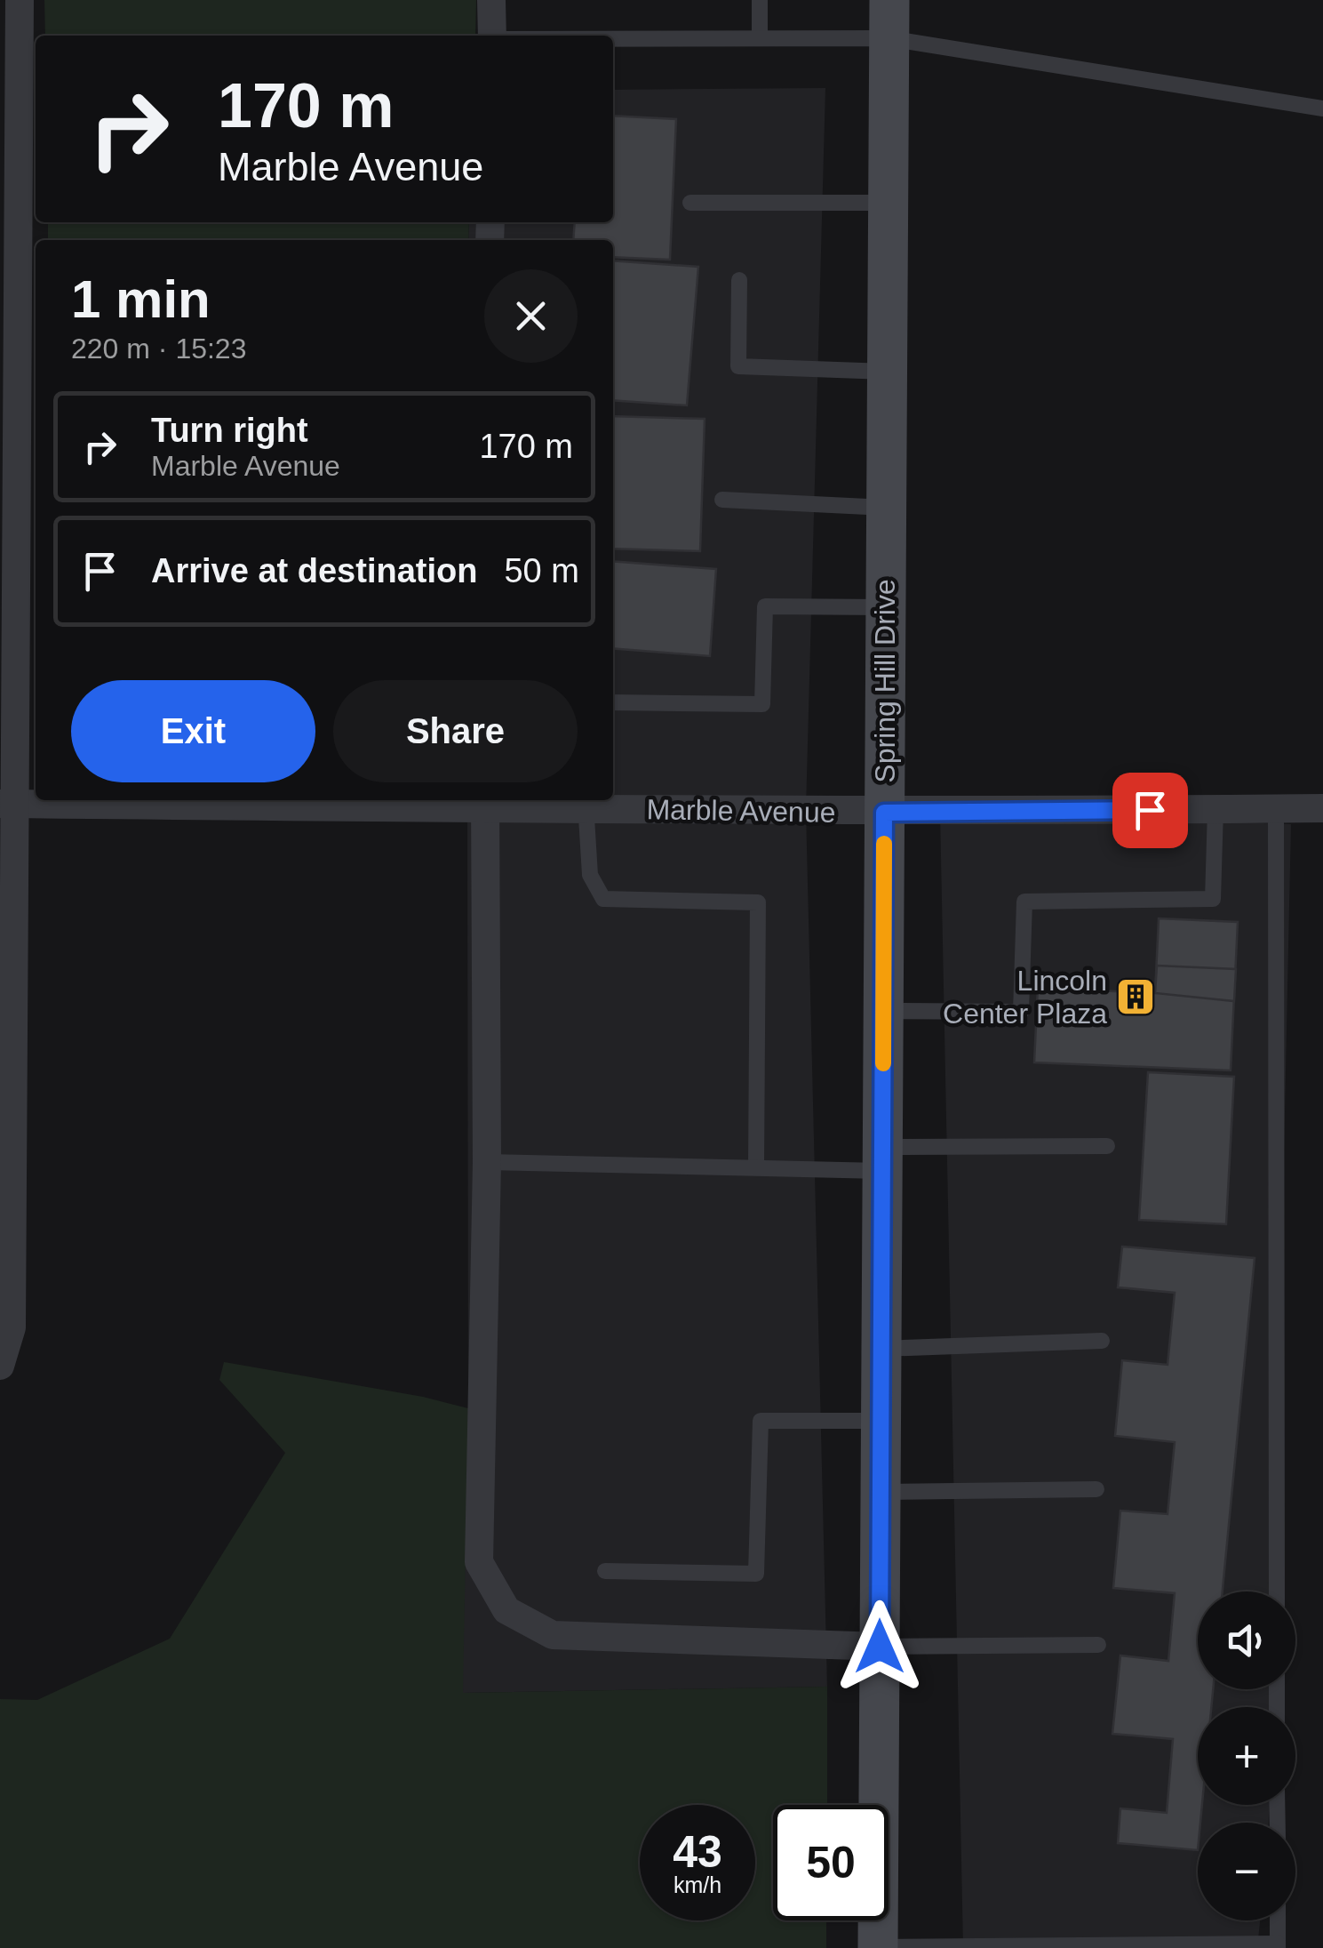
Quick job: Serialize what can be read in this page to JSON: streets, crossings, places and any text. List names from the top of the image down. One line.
{"streets":{"main road":["Spring Hill Drive"],"street":["Marble Avenue"]},"crossings":[["Spring Hill Drive","Marble Avenue"]],"places":{"building":["Lincoln Center Plaza"]},"page":{"turn":["170 m","Marble Avenue"],"heading":["1 min","220 m · 15:23"],"list":[{"name":"Turn right","note":"Marble Avenue","value":"170 m"},{"name":"Arrive at destination","value":"50 m"}],"buttons":["Exit","Share"],"map_buttons":["+","−"],"speed":"43 km/h","limit":"50"}}
